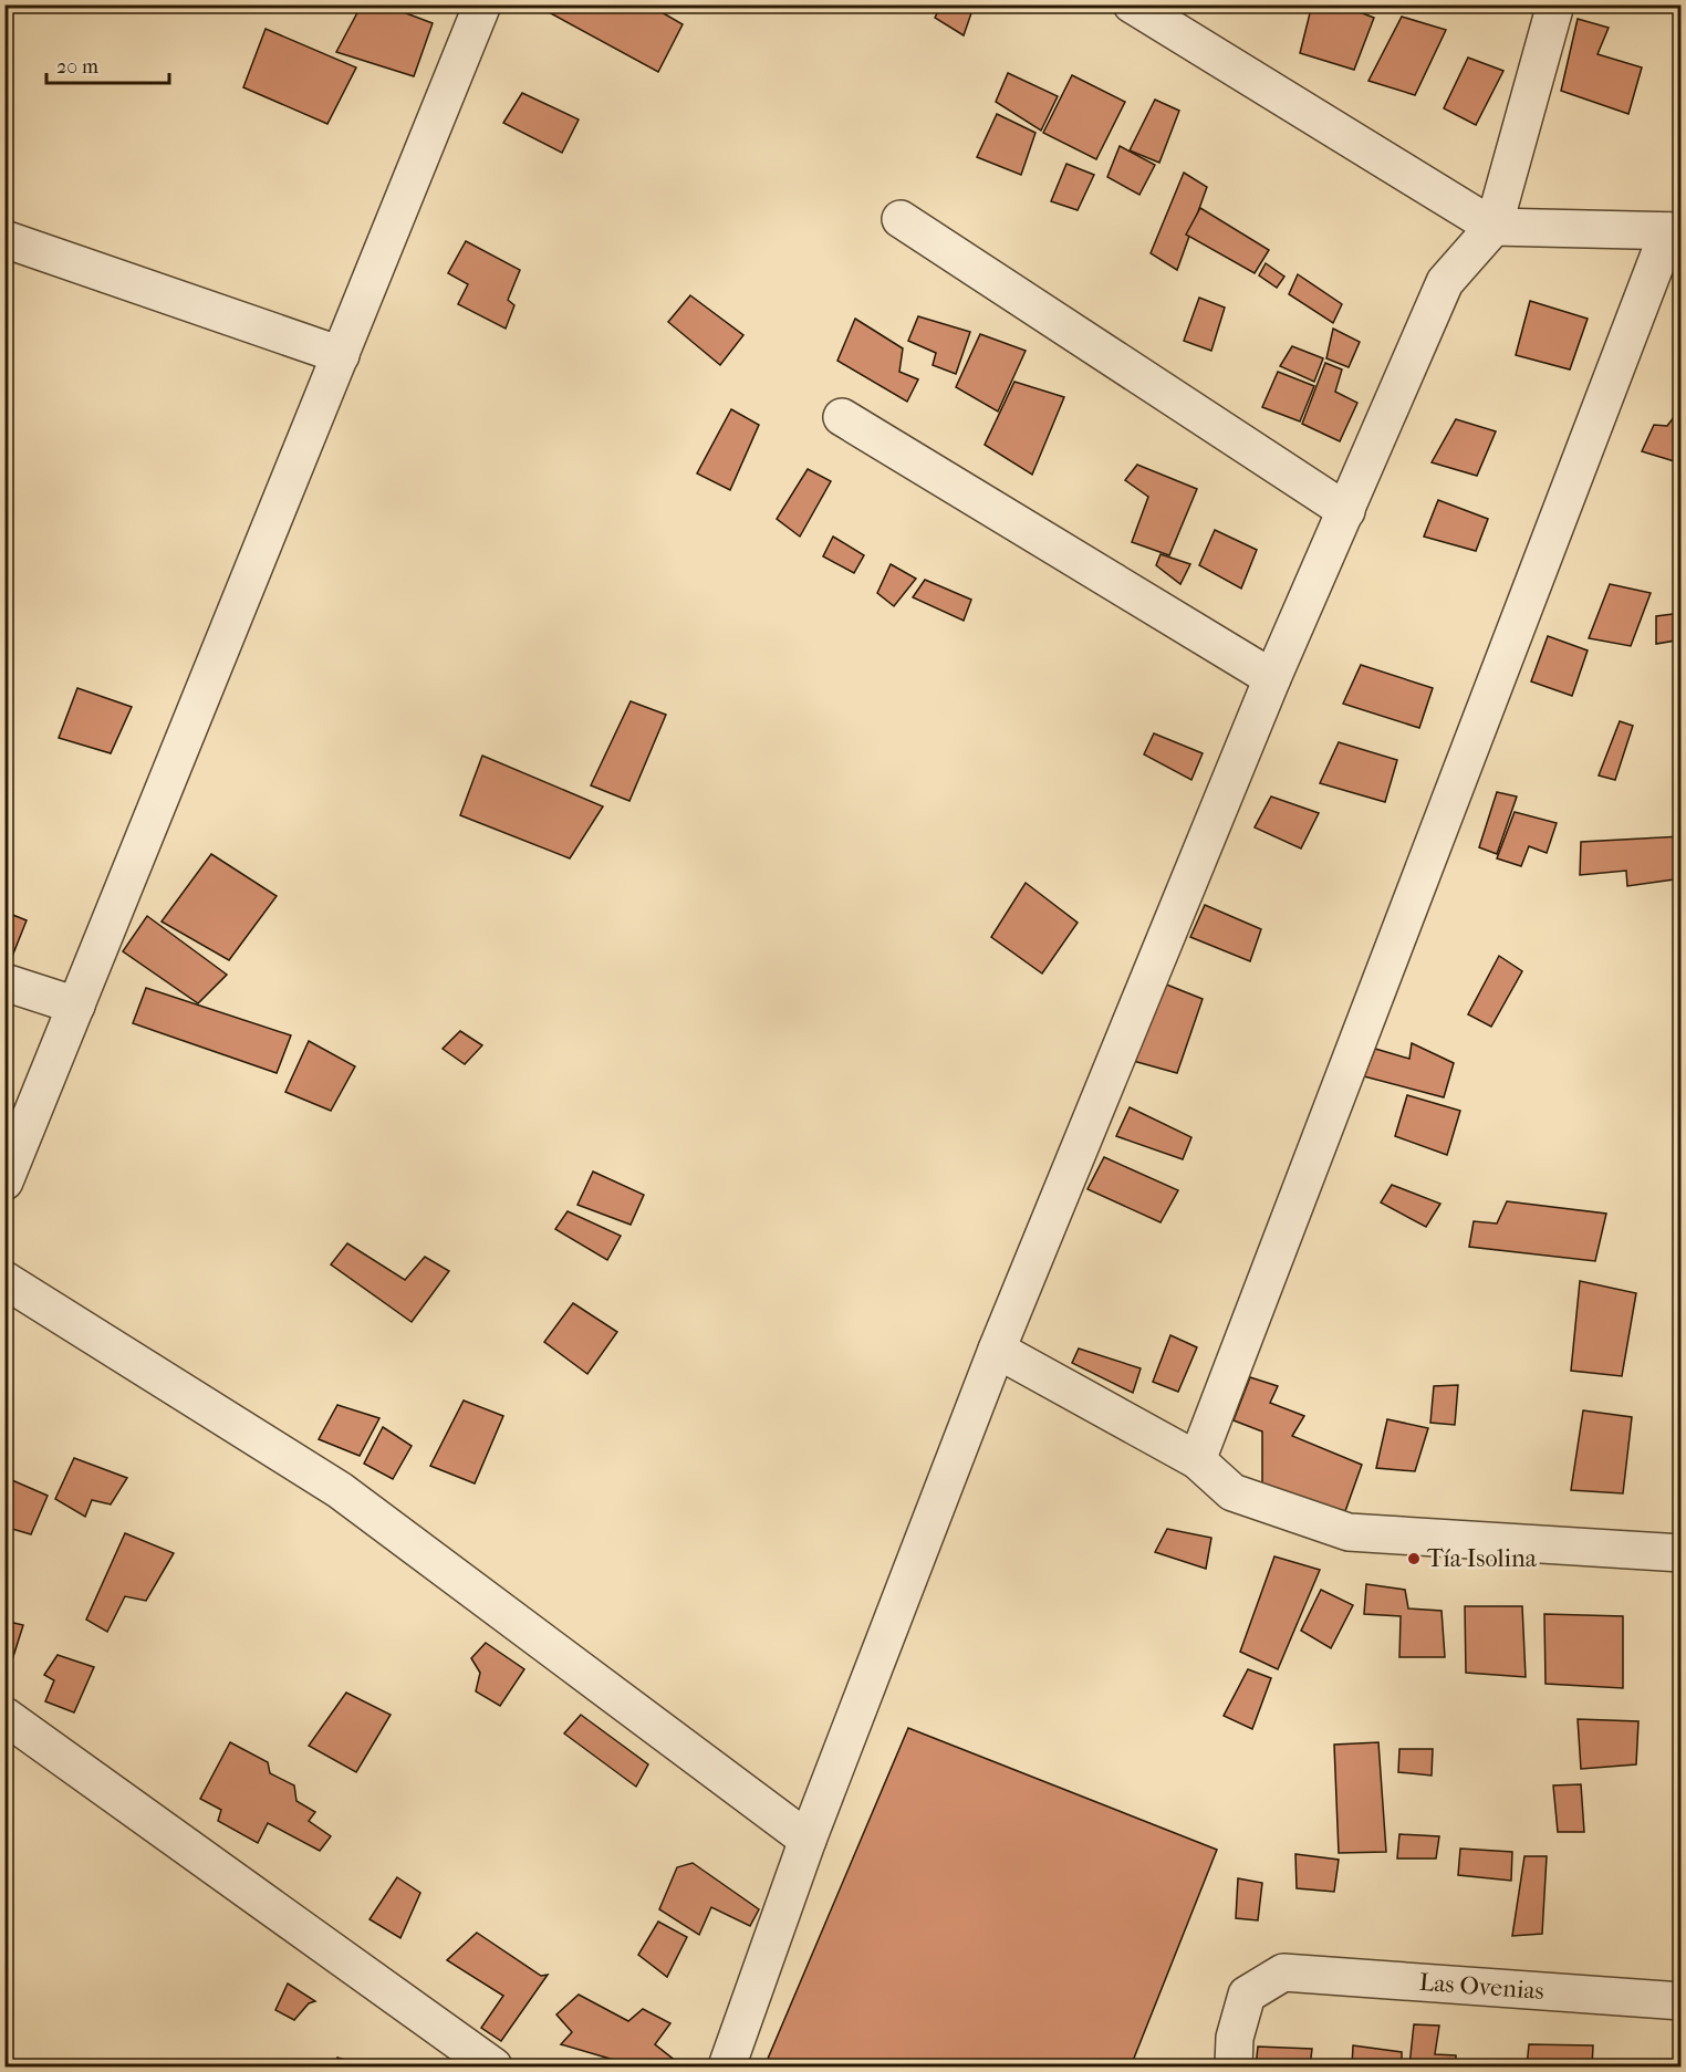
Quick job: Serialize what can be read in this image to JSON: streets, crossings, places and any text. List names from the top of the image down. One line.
{"streets":{"street":["Las Ovenias"]},"places":["Tía Isolina"],"scale_bar":"20 m"}
